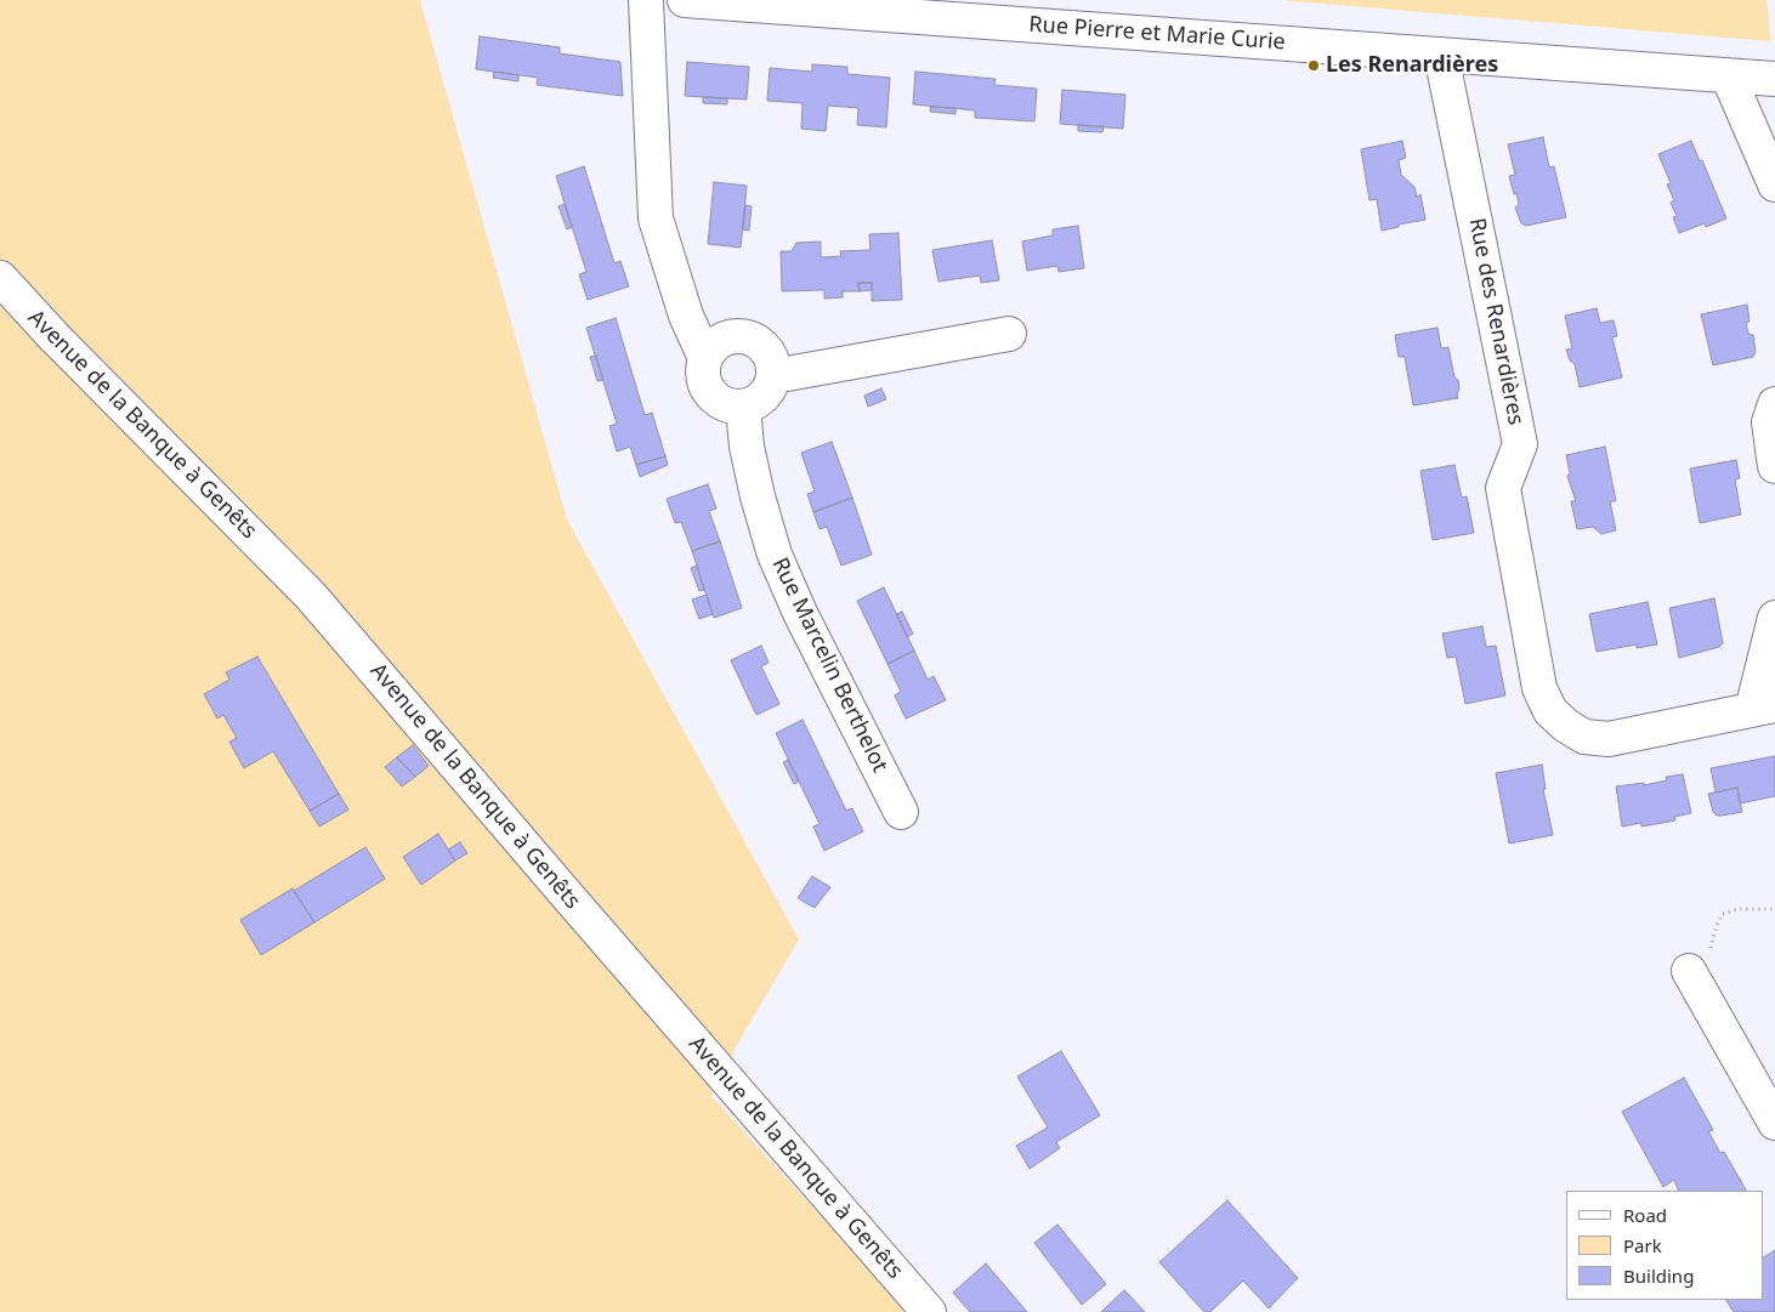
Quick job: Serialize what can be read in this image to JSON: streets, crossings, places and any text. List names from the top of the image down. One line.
{"streets":{"street":["Rue Pierre et Marie Curie","Rue des Renardières","Avenue de la Banque à Genêts","Rue Marcelin Berthelot"]},"crossings":[["Rue Pierre et Marie Curie","Rue des Renardières"]],"places":["Les Renardières"],"legend":["Road","Park","Building"]}
